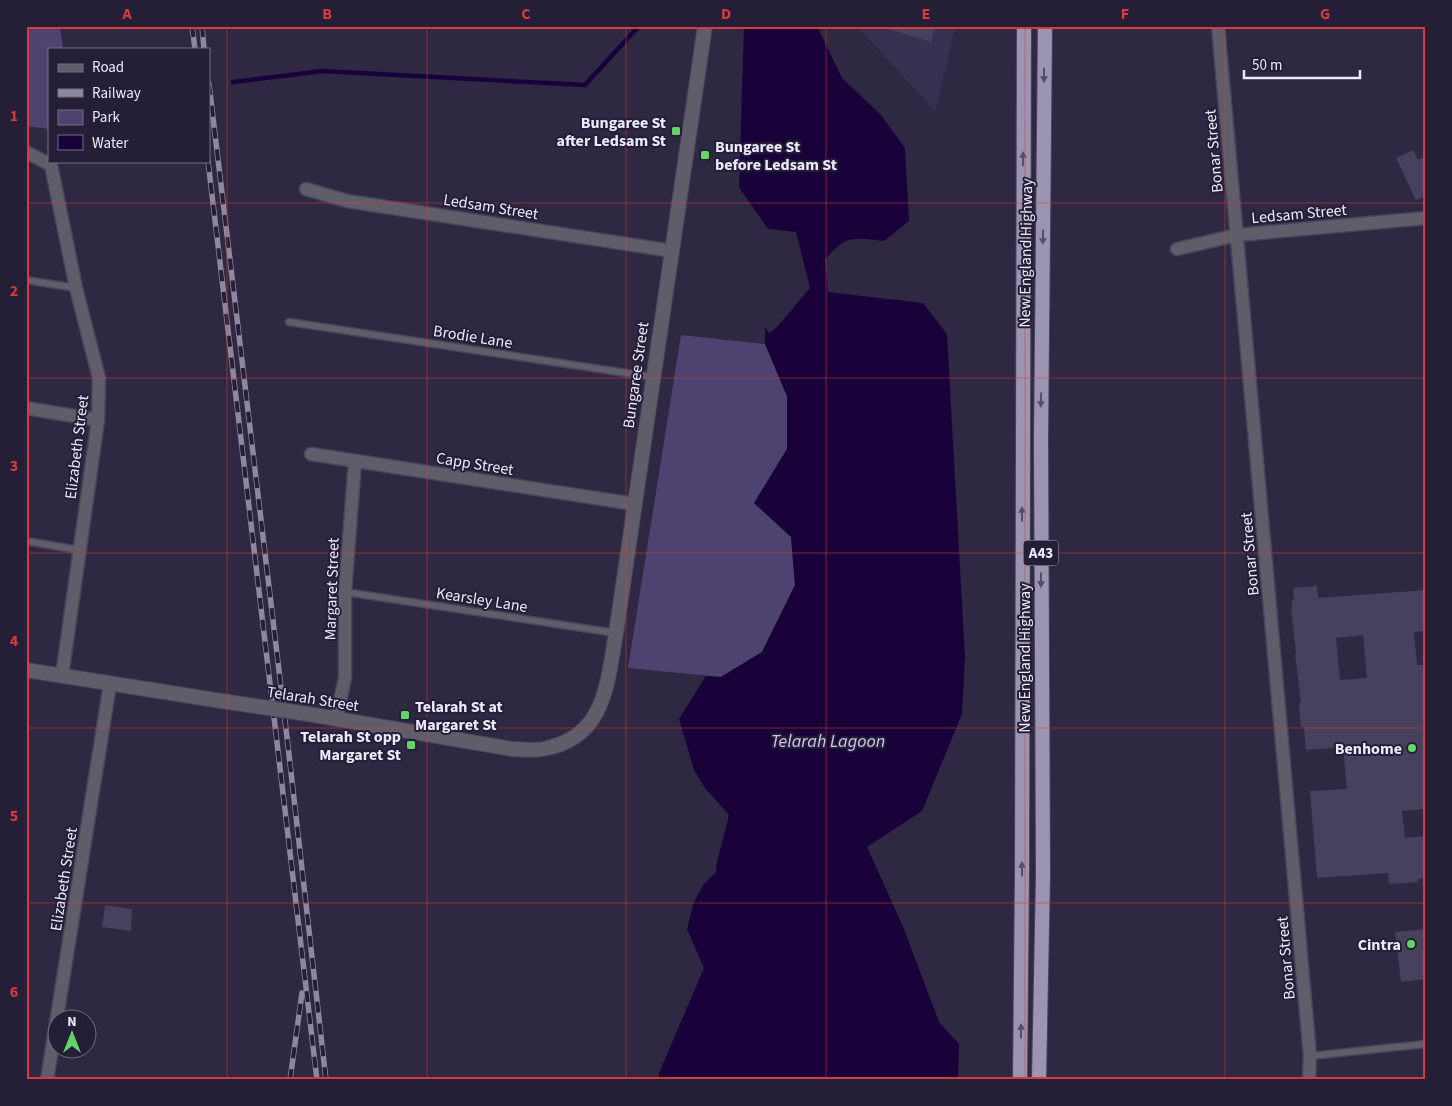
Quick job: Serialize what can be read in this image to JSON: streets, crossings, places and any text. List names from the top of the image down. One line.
{"streets":{"highway":["New England Highway","A43"],"street":["Bonar Street","Ledsam Street","Bungaree Street","Elizabeth Street","Capp Street","Margaret Street","Telarah Street"],"lane":["Brodie Lane","Kearsley Lane"]},"crossings":[["Bonar Street","Ledsam Street"],["Ledsam Street","Bungaree Street"],["Brodie Lane","Bungaree Street"],["Bungaree Street","Capp Street"],["Bungaree Street","Kearsley Lane"],["Bungaree Street","Telarah Street"],["Elizabeth Street","Telarah Street"],["Capp Street","Margaret Street"],["Margaret Street","Kearsley Lane"],["Margaret Street","Telarah Street"]],"water":["Telarah Lagoon"],"places":{"transit":["Bungaree St after Ledsam St","Bungaree St before Ledsam St","Telarah St at Margaret St","Telarah St opp Margaret St"],"other":["Benhome","Cintra"]},"legend":["Road","Railway","Park","Water"],"scale_bar":"50 m","north":"top","grid":{"columns":["A","B","C","D","E","F","G"],"rows":["1","2","3","4","5","6"]}}
